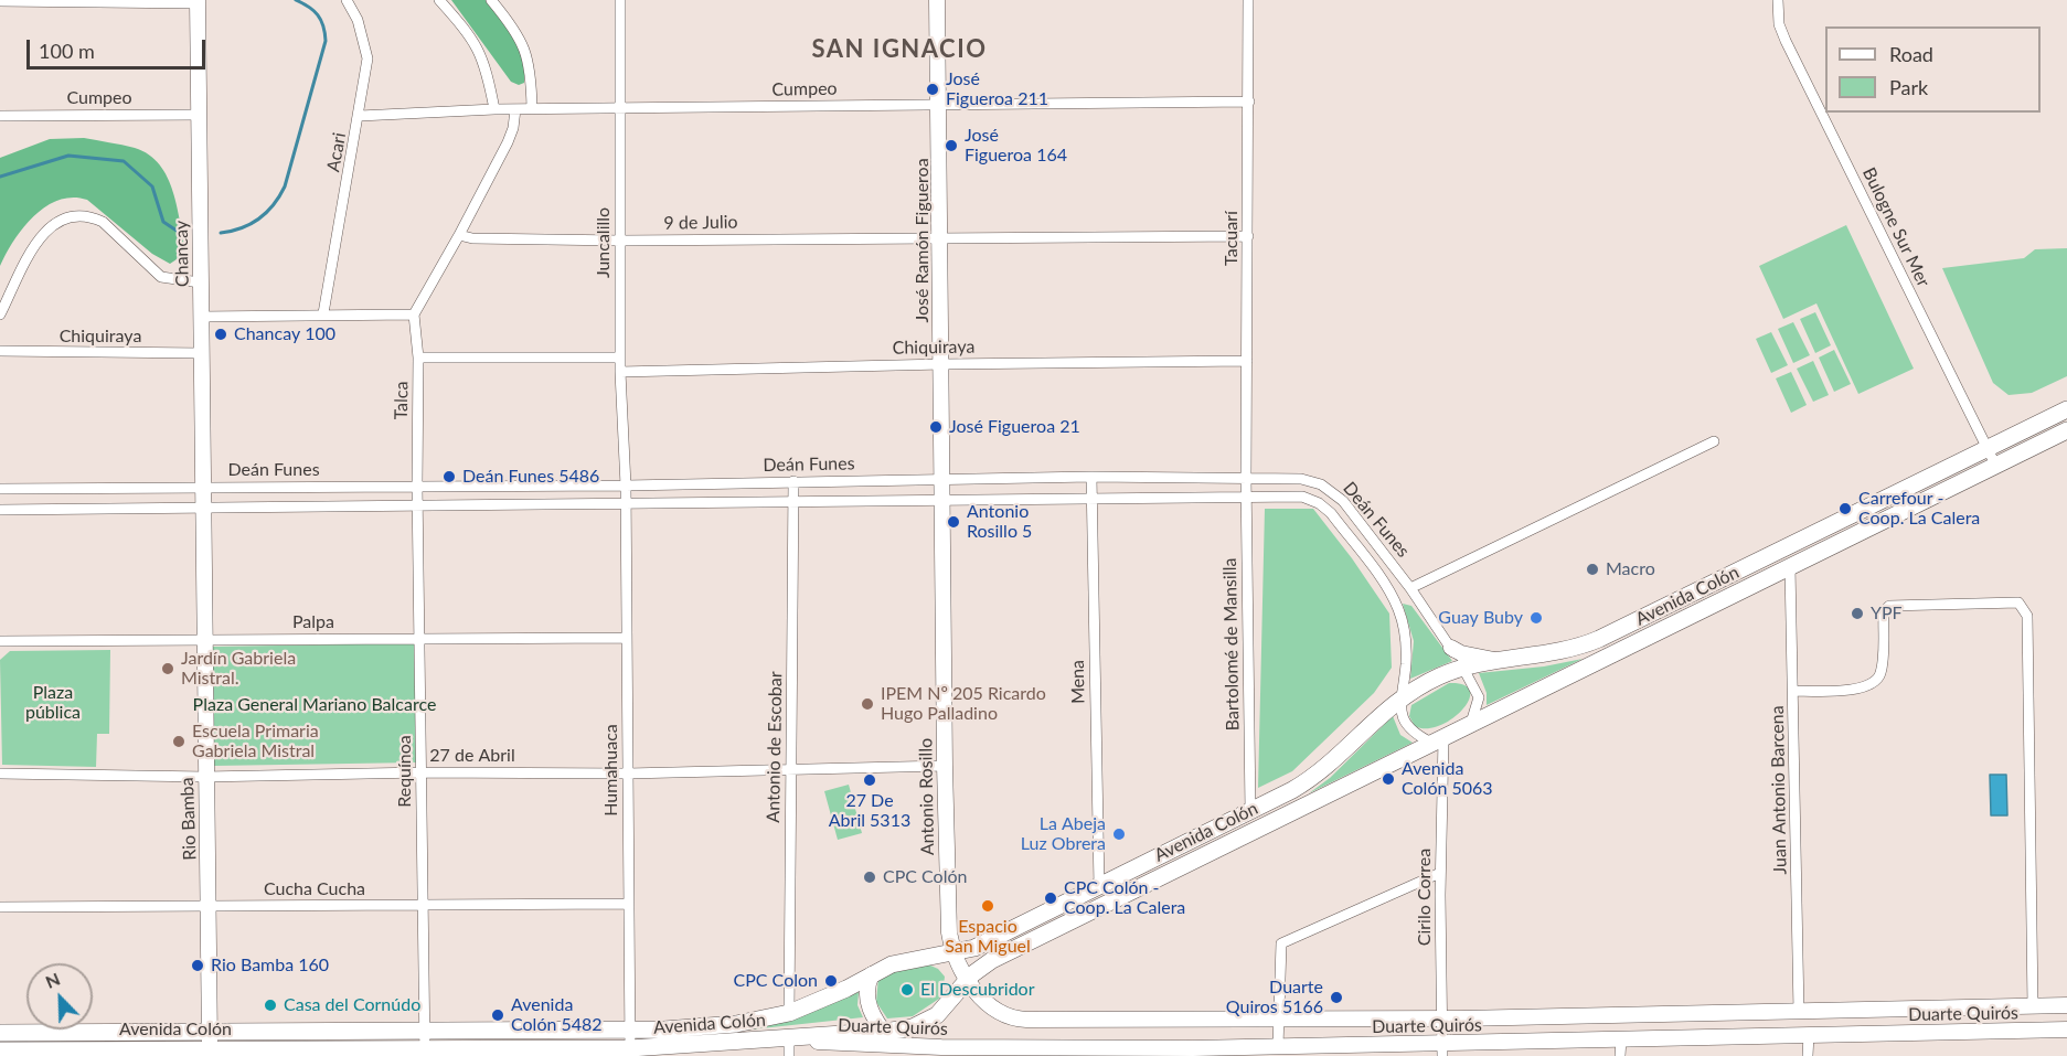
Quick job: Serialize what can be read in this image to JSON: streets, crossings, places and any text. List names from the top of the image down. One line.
{"streets":{"main road":["José Ramón Figueroa","Chancay","Avenida Colón","Antonio Rosillo","Rio Bamba","Duarte Quirós"],"street":["Cumpeo","Acari","9 de Julio","Bulogne Sur Mer","Tacuarí","Juncalillo","Chiquiraya","Talca","Deán Funes","Palpa","Bartolomé de Mansilla","Mena","Antonio de Escobar","27 de Abril","Humahuaca","Requínoa","Juan Antonio Barcena","Cucha Cucha","Cirilo Correa"]},"crossings":[["Cumpeo","Acari"],["Cumpeo","Tacuarí"],["Cumpeo","José Ramón Figueroa"],["Cumpeo","Juncalillo"],["Cumpeo","Chancay"],["9 de Julio","Tacuarí"],["9 de Julio","José Ramón Figueroa"],["9 de Julio","Juncalillo"],["Bulogne Sur Mer","Avenida Colón"],["Tacuarí","Chiquiraya"],["Tacuarí","Deán Funes"],["Tacuarí","Bartolomé de Mansilla"],["José Ramón Figueroa","Chiquiraya"],["José Ramón Figueroa","Deán Funes"],["José Ramón Figueroa","Antonio Rosillo"],["Juncalillo","Chiquiraya"],["Juncalillo","Deán Funes"],["Juncalillo","Humahuaca"],["Chancay","Chiquiraya"],["Chancay","Deán Funes"],["Chancay","Rio Bamba"],["Talca","Deán Funes"],["Talca","Requínoa"],["Deán Funes","Avenida Colón"],["Deán Funes","Bartolomé de Mansilla"],["Deán Funes","Mena"],["Deán Funes","Antonio de Escobar"],["Deán Funes","Humahuaca"],["Deán Funes","Requínoa"],["Deán Funes","Antonio Rosillo"],["Deán Funes","Rio Bamba"],["Deán Funes","Cirilo Correa"],["Avenida Colón","Bartolomé de Mansilla"],["Avenida Colón","Mena"],["Avenida Colón","Antonio de Escobar"],["Avenida Colón","Humahuaca"],["Avenida Colón","Requínoa"],["Avenida Colón","Juan Antonio Barcena"],["Avenida Colón","Antonio Rosillo"],["Avenida Colón","Rio Bamba"],["Avenida Colón","Cirilo Correa"],["Avenida Colón","Duarte Quirós"],["Palpa","Humahuaca"],["Palpa","Requínoa"],["Palpa","Rio Bamba"],["Antonio de Escobar","27 de Abril"],["27 de Abril","Humahuaca"],["27 de Abril","Requínoa"],["27 de Abril","Antonio Rosillo"],["27 de Abril","Rio Bamba"],["Humahuaca","Cucha Cucha"],["Requínoa","Cucha Cucha"],["Juan Antonio Barcena","Duarte Quirós"],["Antonio Rosillo","Duarte Quirós"],["Rio Bamba","Cucha Cucha"],["Cirilo Correa","Duarte Quirós"]],"districts":["SAN IGNACIO"],"parks":["Plaza pública","Plaza General Mariano Balcarce"],"places":["José Figueroa 211","José Figueroa 164","Chancay 100","José Figueroa 21","Deán Funes 5486","Carrefour - Coop. La Calera","Antonio Rosillo 5","Macro","YPF","Guay Buby","Jardín Gabriela Mistral.","IPEM Nº 205 Ricardo Hugo Palladino","Escuela Primaria Gabriela Mistral","Avenida Colón 5063","27 De Abril 5313","La Abeja Luz Obrera","CPC Colón","CPC Colón - Coop. La Calera","Espacio San Miguel","Rio Bamba 160","CPC Colon","El Descubridor","Duarte Quiros 5166","Casa del Cornúdo","Avenida Colón 5482"],"legend":["Road","Park"],"scale_bar":"100 m","north":"top left"}
